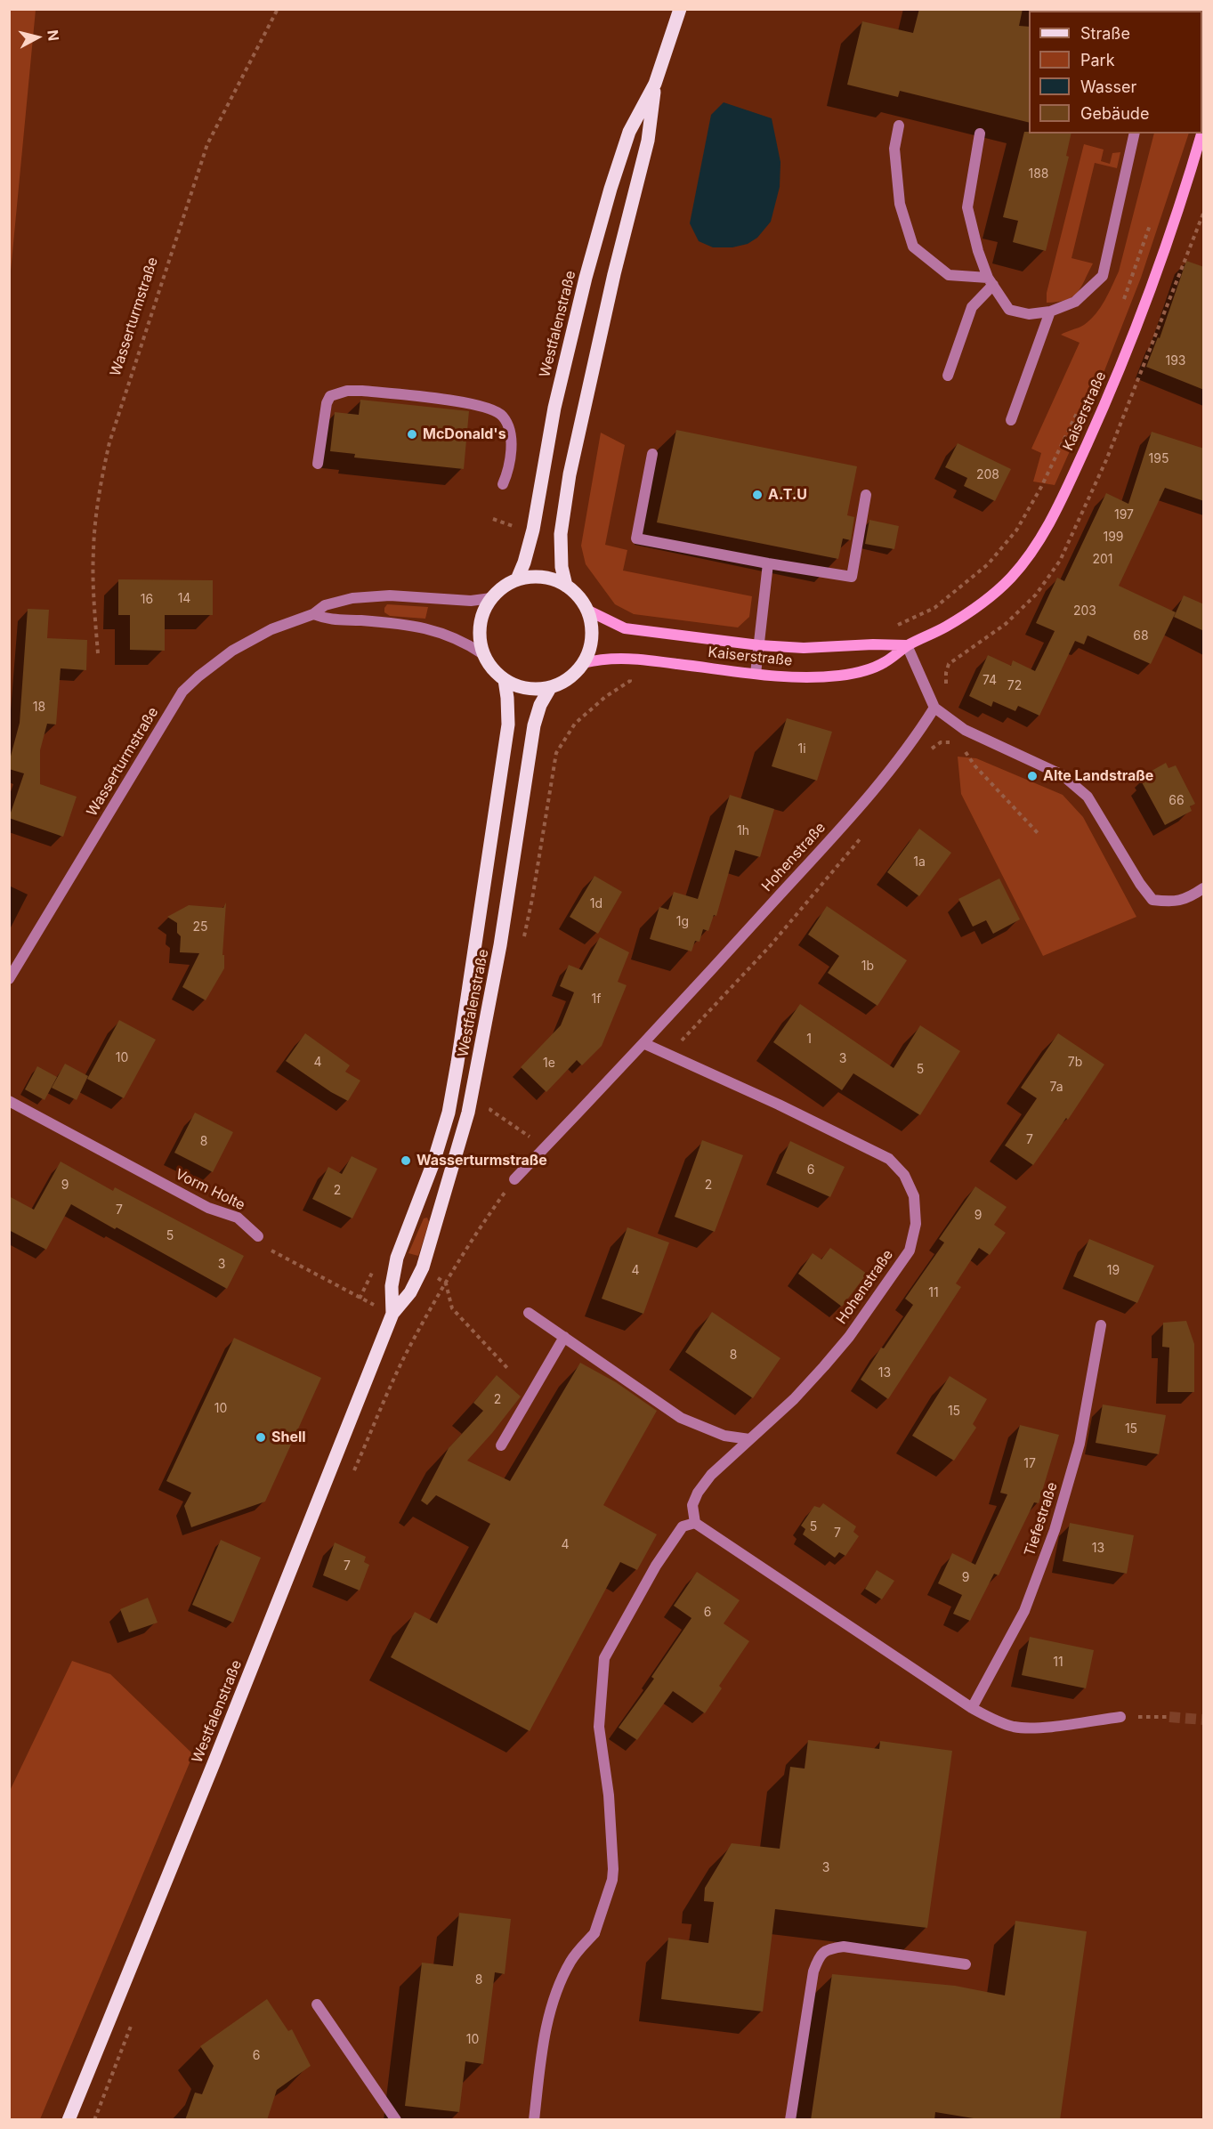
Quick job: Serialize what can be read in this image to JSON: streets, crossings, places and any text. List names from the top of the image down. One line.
{"streets":{"main road":["Westfalenstraße","Kaiserstraße"],"street":["Wasserturmstraße","Hohenstraße","Vorm Holte","Tiefestraße"]},"crossings":[["Wasserturmstraße","Westfalenstraße"],["Wasserturmstraße","Kaiserstraße"],["Westfalenstraße","Kaiserstraße"]],"places":["McDonald's","A.T.U","Alte Landstraße","Wasserturmstraße","Shell"],"house_numbers":["188","193","195","208","197","199","201","14","16","203","68","74","72","18","1i","66","1h","1a","1d","1g","25","1b","1f","1","10","3","4","7b","1e","5","7a","7","8","6","9","2","2","7","9","5","3","4","19","11","8","13","2","10","15","15","17","5","7","4","13","7","9","6","11","3","8","10","6"],"legend":["Straße","Park","Wasser","Gebäude"],"north":"right"}
